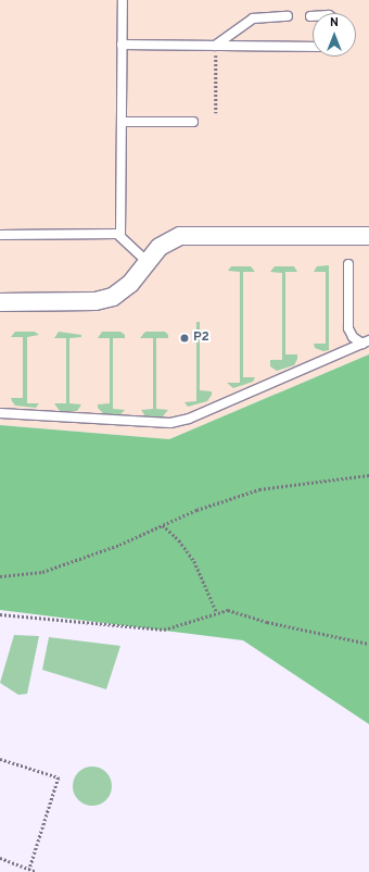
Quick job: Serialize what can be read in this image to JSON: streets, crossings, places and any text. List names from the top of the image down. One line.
{"places":["P2"],"north":"top"}
